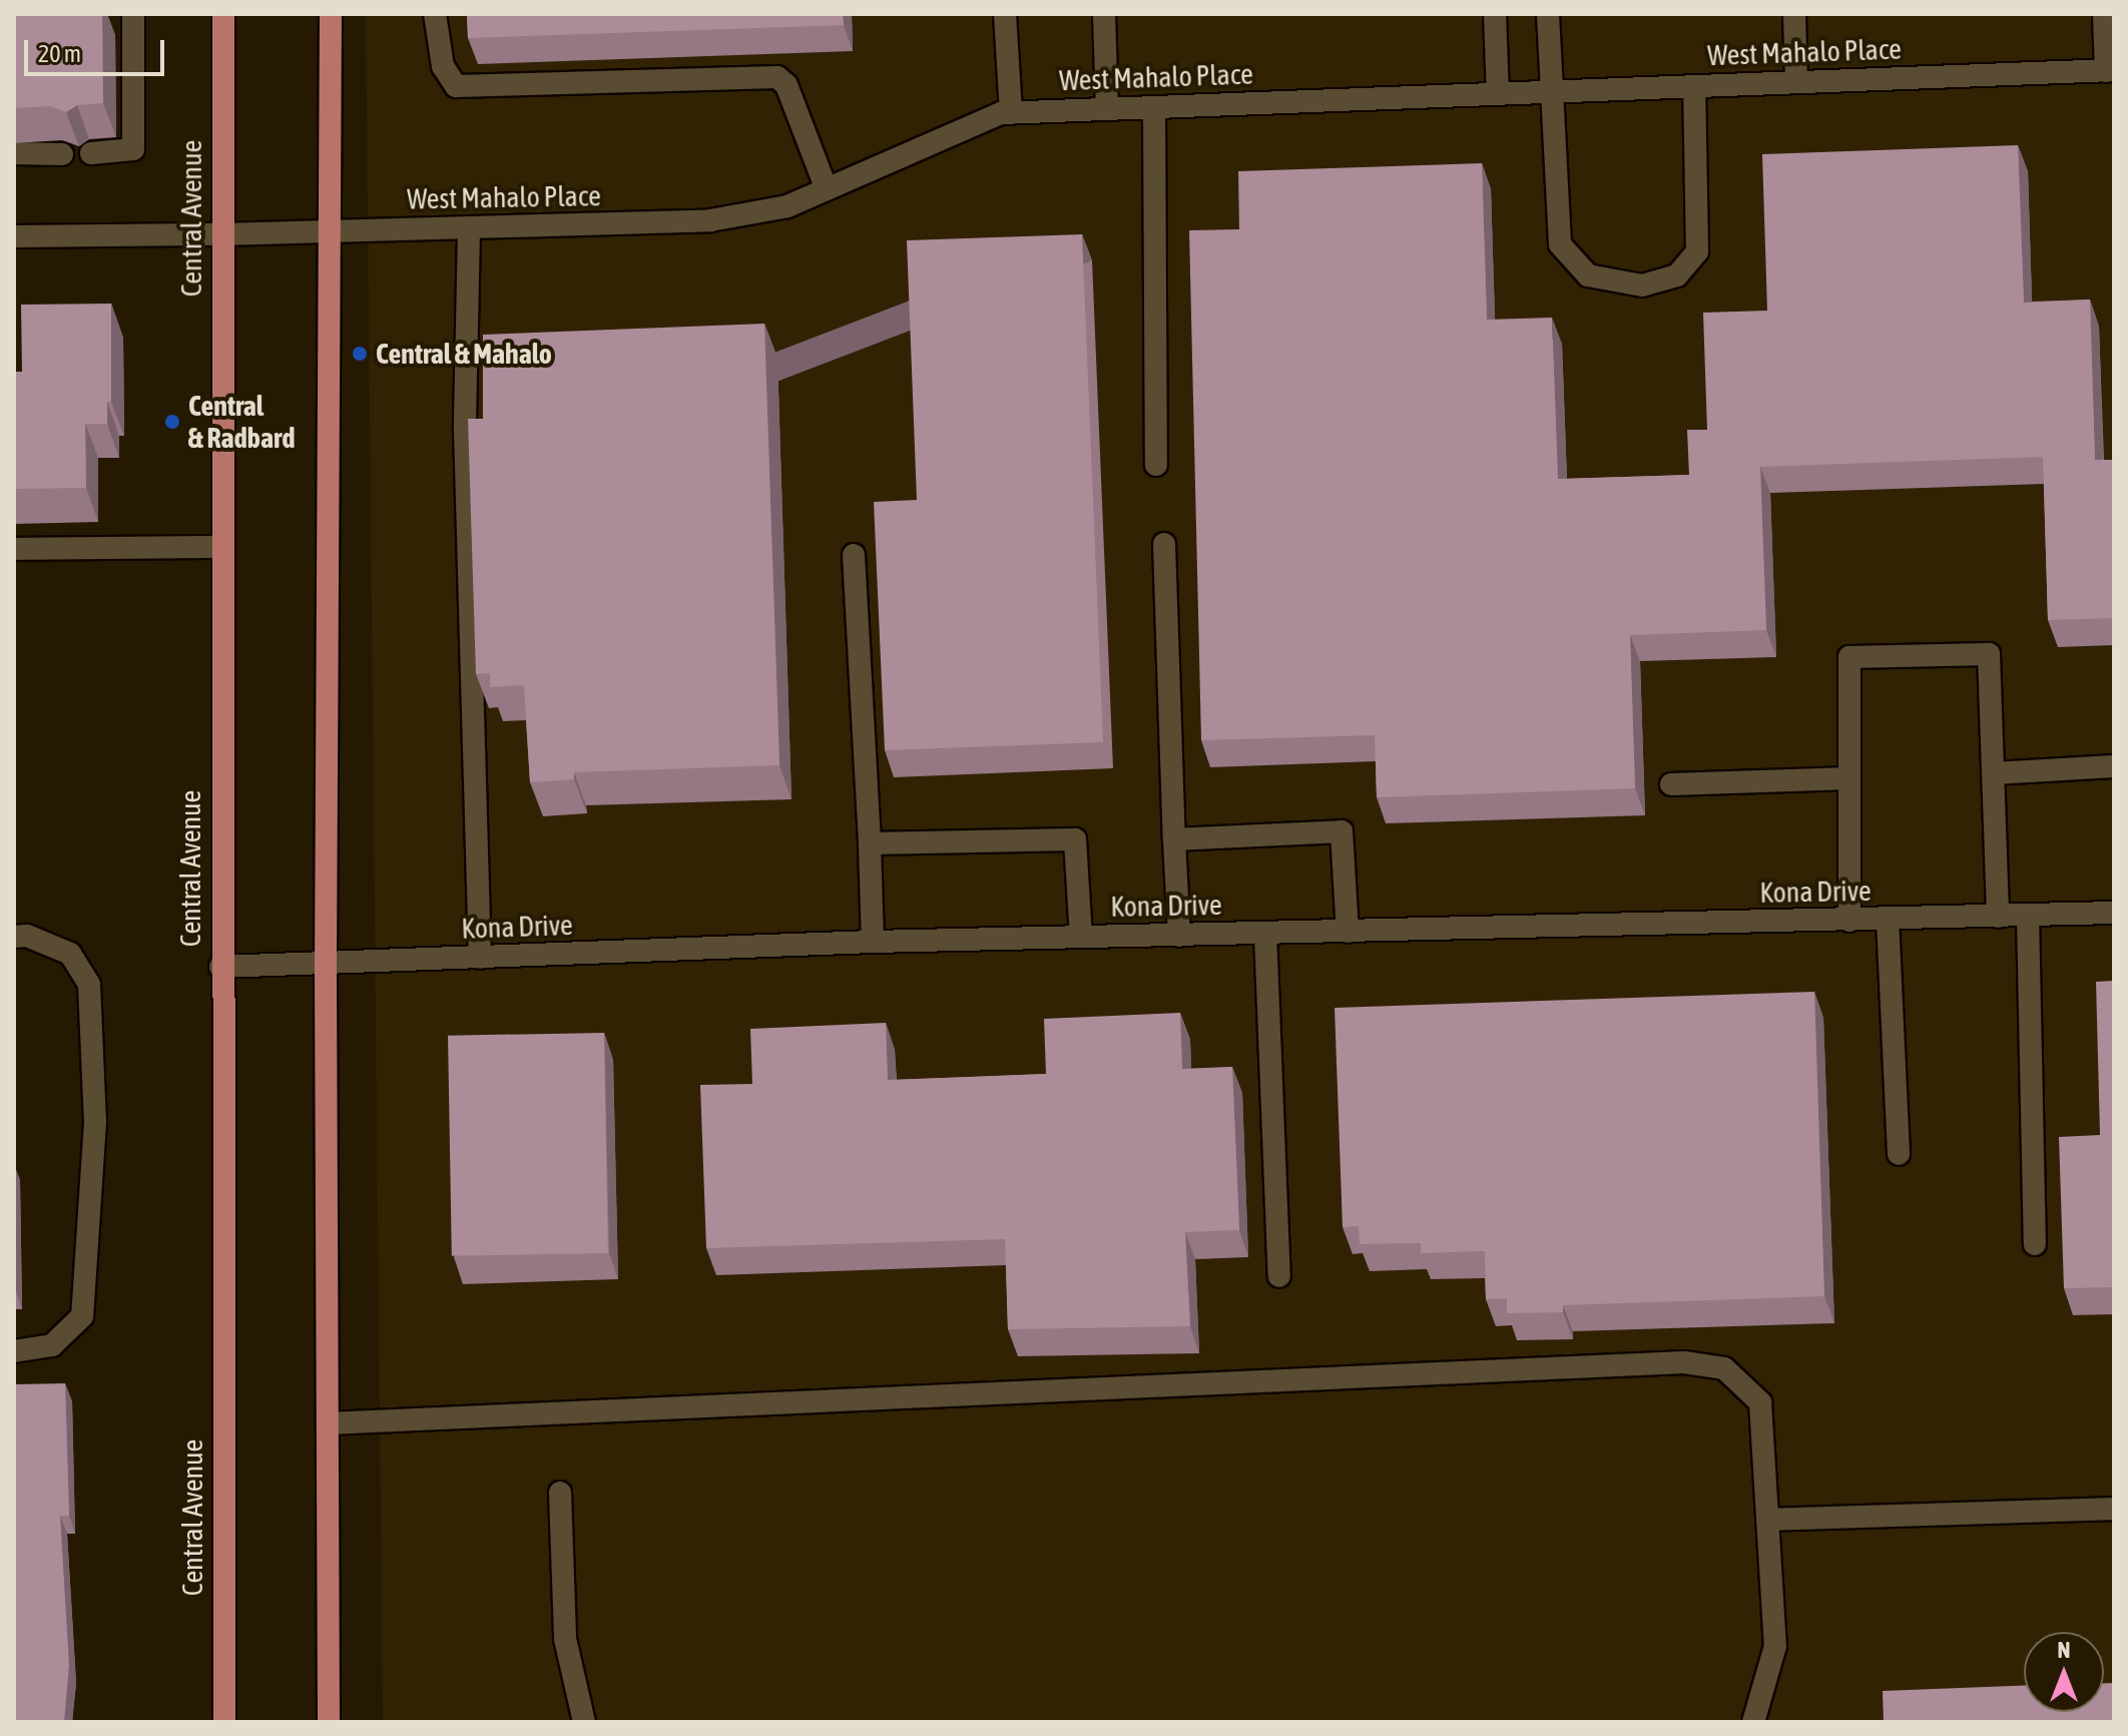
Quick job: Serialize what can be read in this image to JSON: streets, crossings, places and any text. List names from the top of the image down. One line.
{"streets":{"main road":["Central Avenue"],"street":["West Mahalo Place","Kona Drive"]},"crossings":[["West Mahalo Place","Central Avenue"],["Central Avenue","Kona Drive"]],"places":["Central & Mahalo","Central & Radbard"],"scale_bar":"20 m","north":"top"}
